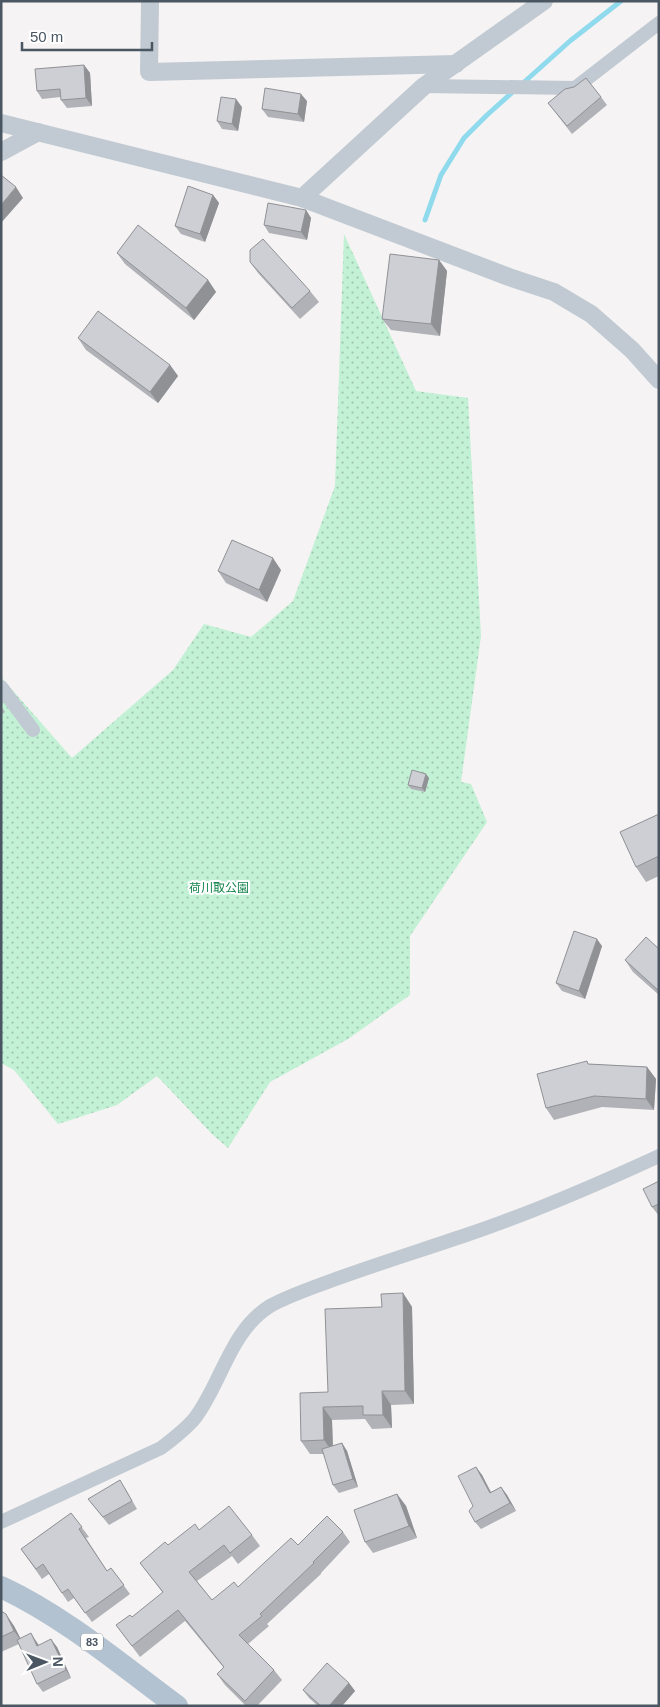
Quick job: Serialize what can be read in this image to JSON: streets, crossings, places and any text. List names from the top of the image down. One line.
{"streets":{"main road":["83"]},"parks":["荷川取公園"],"scale_bar":"50 m","north":"right"}
